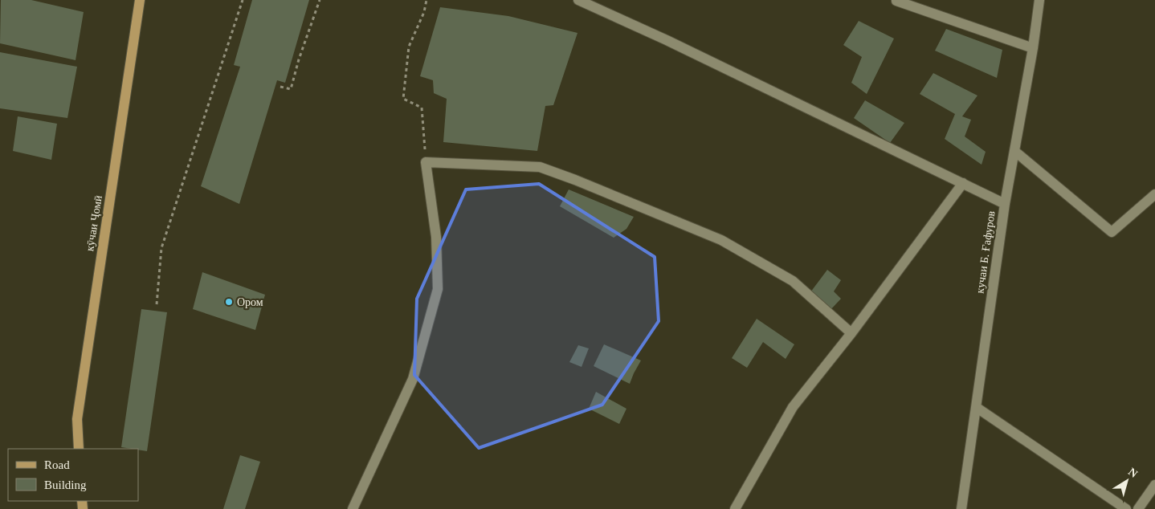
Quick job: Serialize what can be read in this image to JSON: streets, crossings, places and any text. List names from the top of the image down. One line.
{"streets":{"main road":["кӯчаи Ҷомӣ"],"street":["кучаи Б. Ғафуров"]},"places":["Ором"],"legend":["Road","Building"],"north":"top right"}
